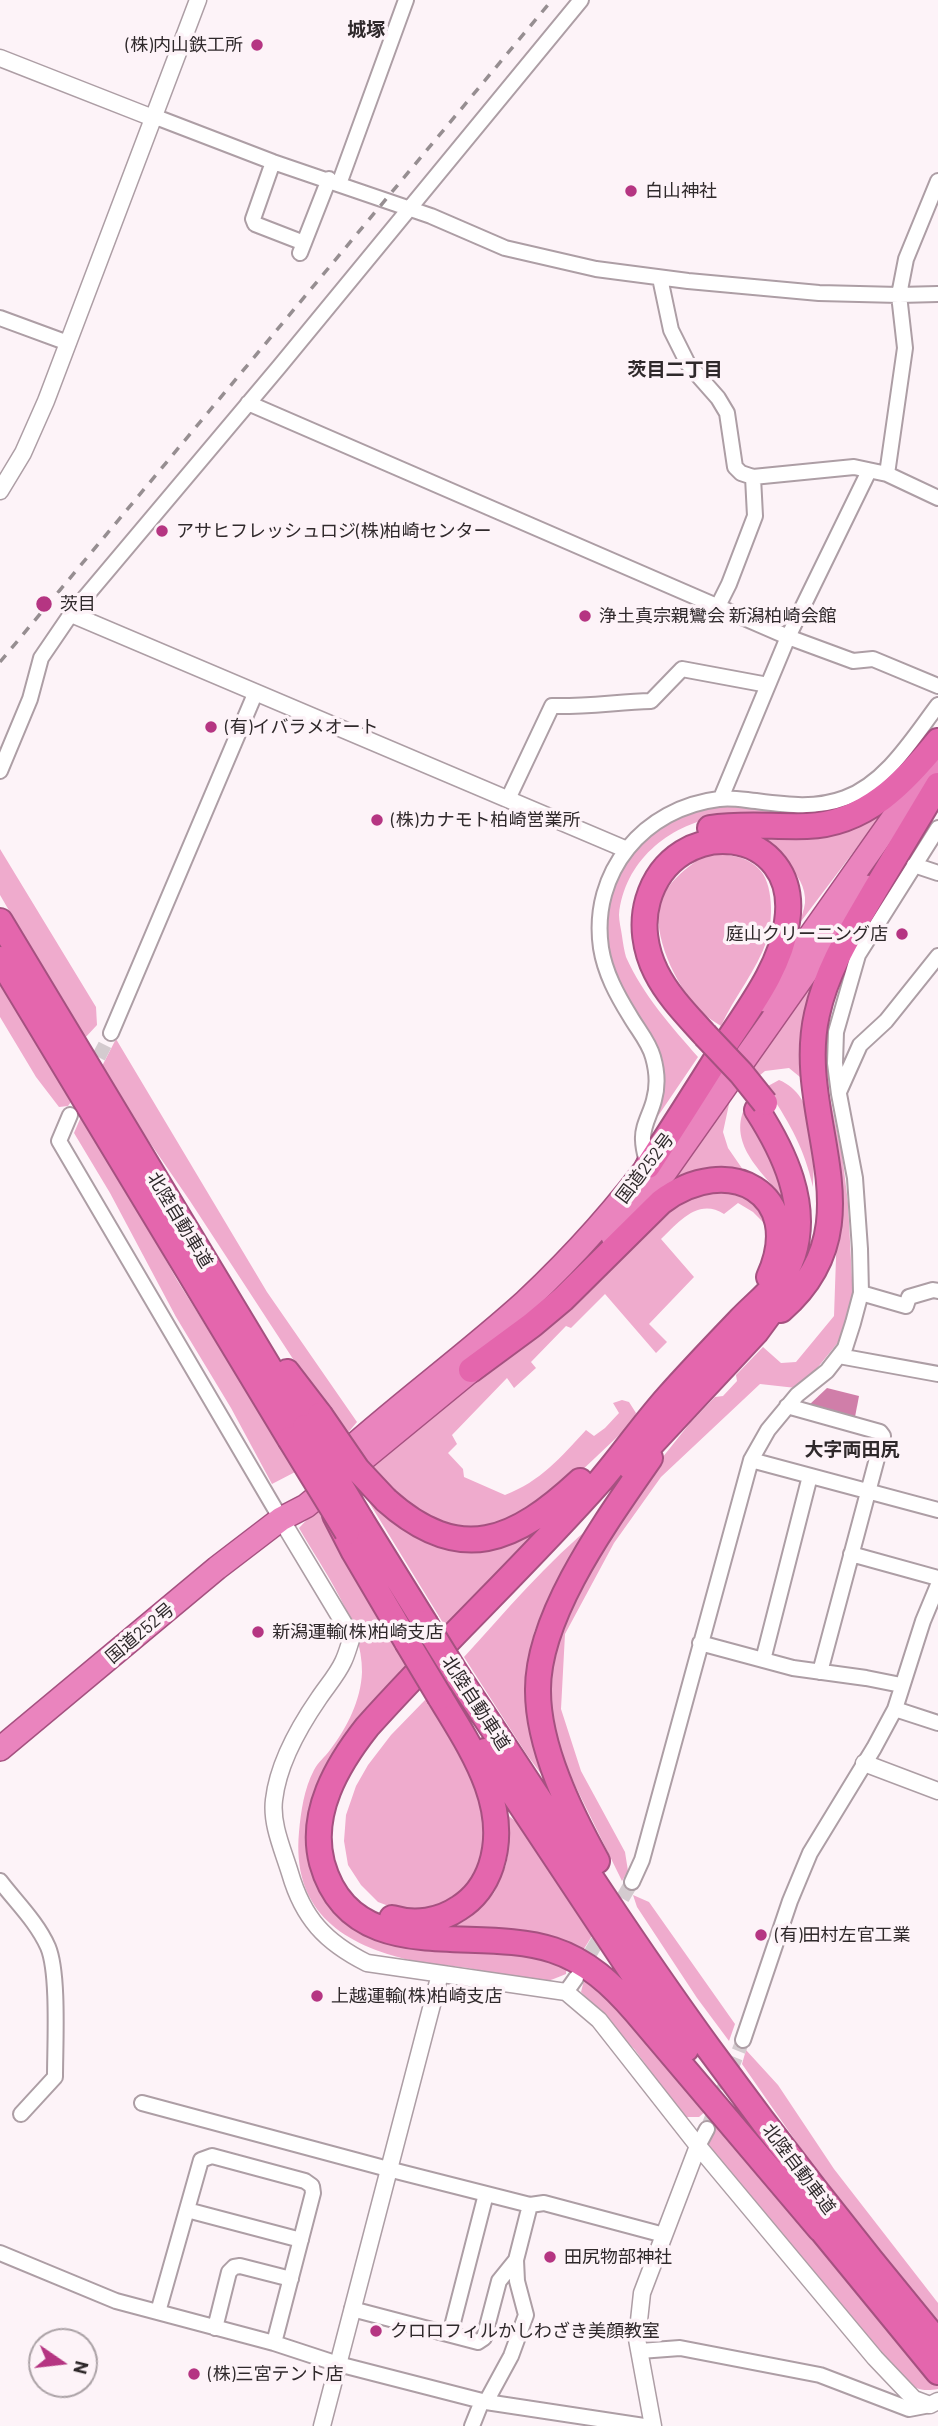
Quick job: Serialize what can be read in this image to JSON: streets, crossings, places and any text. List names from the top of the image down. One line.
{"streets":{"highway":["国道252号","北陸自動車道"]},"districts":["城塚","茨目二丁目","大字両田尻"],"places":["(株)内山鉄工所","白山神社","アサヒフレッシュロジ(株)柏崎センター","茨目","浄土真宗親鸞会 新潟柏崎会館","(有)イバラメオート","(株)カナモト柏崎営業所","庭山クリーニング店","新潟運輸(株)柏崎支店","(有)田村左官工業","上越運輸(株)柏崎支店","田尻物部神社","クロロフィルかしわざき美顔教室","(株)三宮テント店"],"north":"right"}
